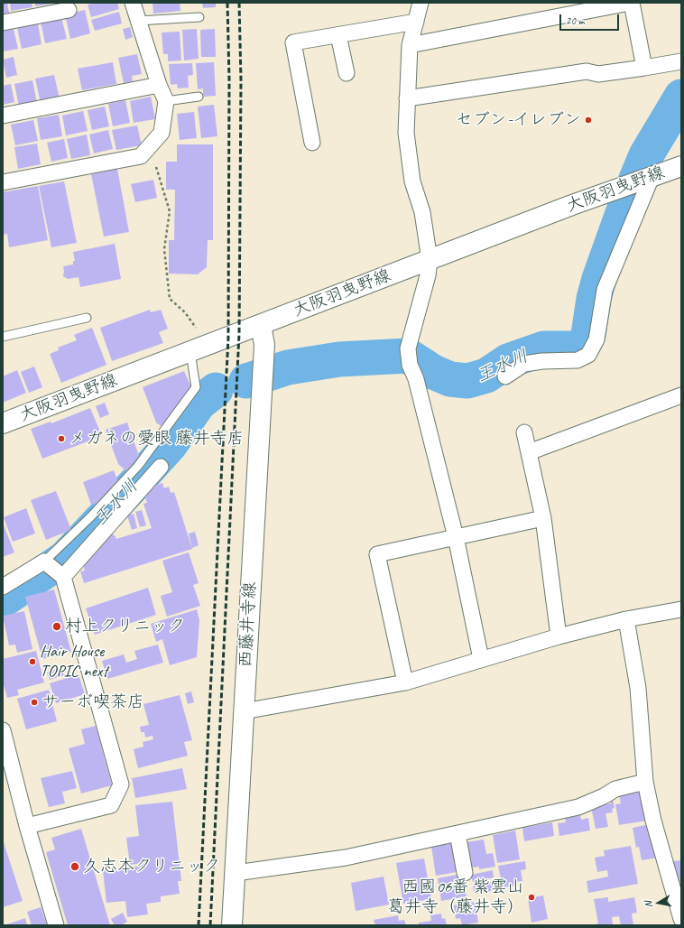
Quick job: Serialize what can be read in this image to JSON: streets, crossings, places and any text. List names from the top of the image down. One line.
{"streets":{"main road":["大阪羽曳野線","西藤井寺線"]},"crossings":[["大阪羽曳野線","西藤井寺線"]],"water":["王水川"],"places":["セブン-イレブン","メガネの愛眼 藤井寺店","村上クリニック","Hair House TOPIC next","サーボ喫茶店","久志本クリニック","西國06番 紫雲山 葛井寺（藤井寺）"],"scale_bar":"20 m","north":"left"}
